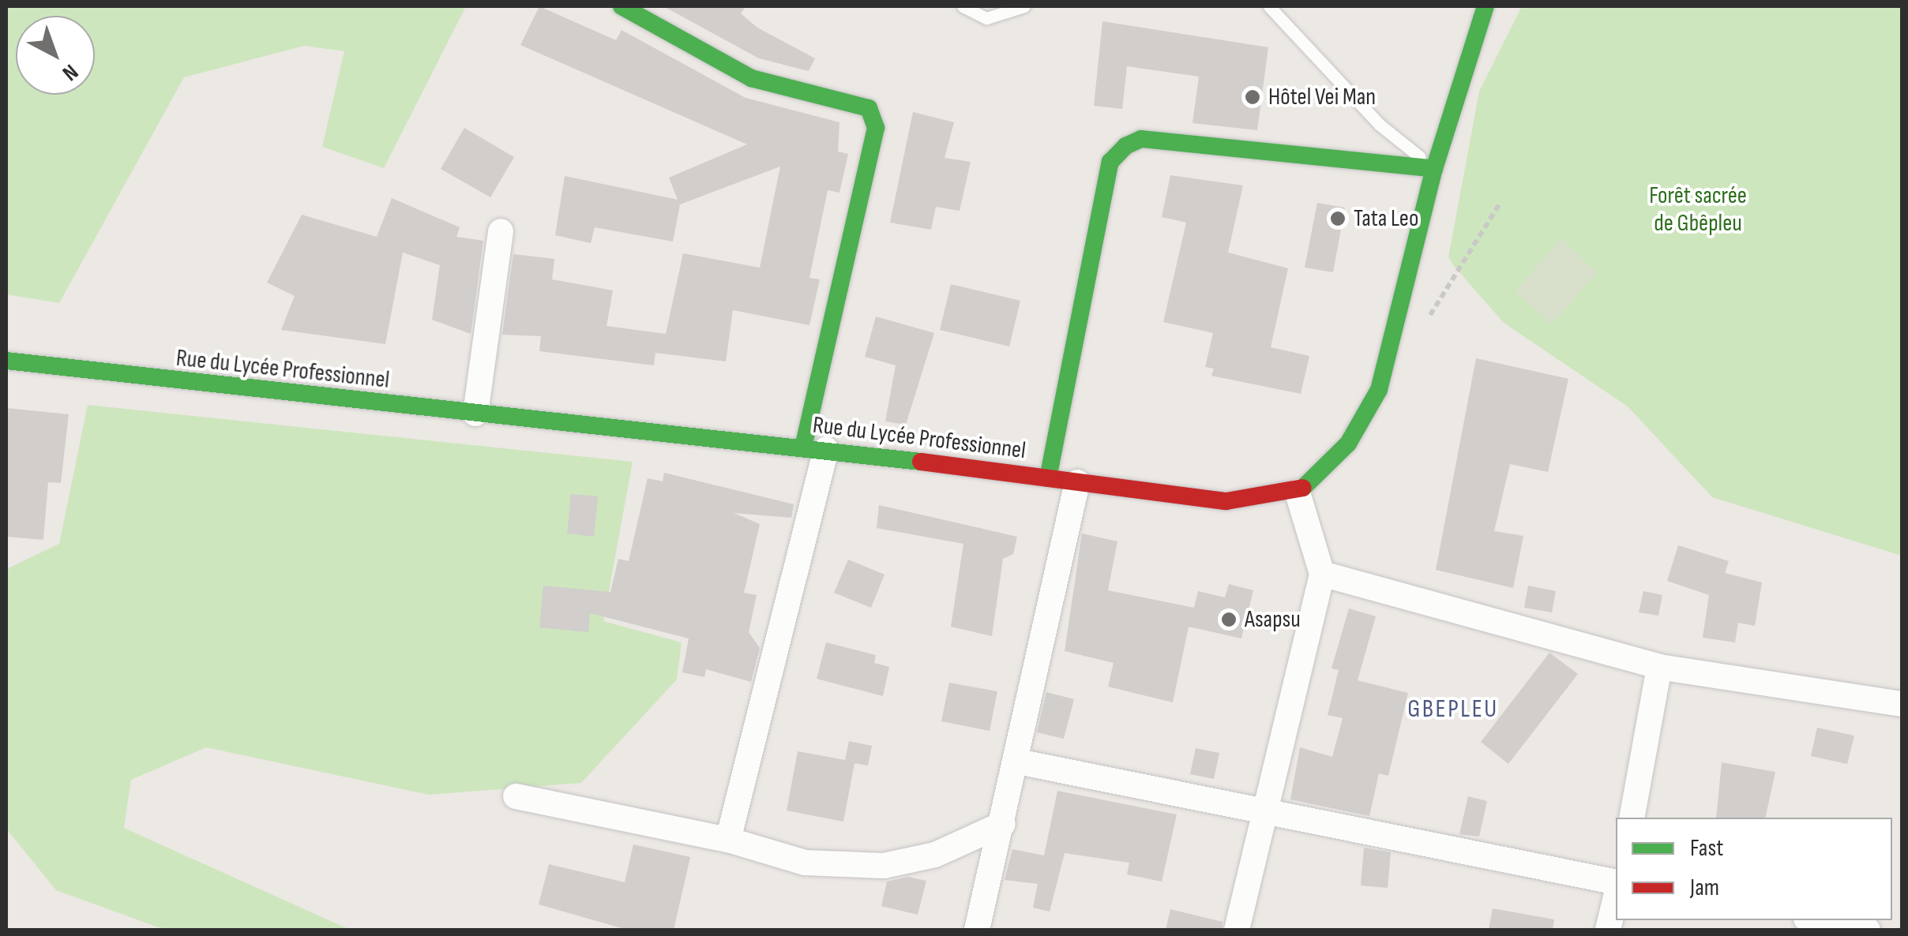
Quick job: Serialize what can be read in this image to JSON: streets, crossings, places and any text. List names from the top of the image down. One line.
{"streets":{"main road":["Rue du Lycée Professionnel"]},"districts":["GBEPLEU"],"parks":["Forêt sacrée de Gbêpleu"],"places":["Hôtel Vei Man","Tata Leo","Asapsu"],"legend":["Fast","Jam"],"north":"bottom right"}
